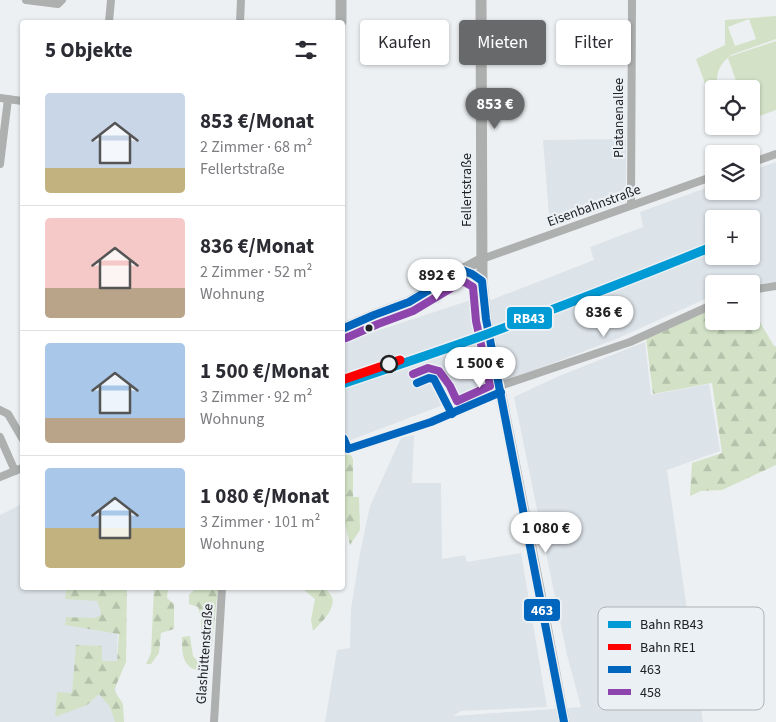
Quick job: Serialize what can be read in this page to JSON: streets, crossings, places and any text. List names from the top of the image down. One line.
{"streets":{"street":["Platanenallee","Fellertstraße","Eisenbahnstraße","Glashüttenstraße"]},"crossings":[["Platanenallee","Eisenbahnstraße"],["Fellertstraße","Eisenbahnstraße"]],"lines":["rail line RB43","transit line 463","transit line 458","rail line RE1"],"legend":["Bahn RB43","Bahn RE1","463","458"],"page":{"chip":["Kaufen","Mieten","Filter"],"heading":"5 Objekte","map_buttons":["+","−"],"list":[{"name":"853 €/Monat","note":"2 Zimmer · 68 m² · Fellertstraße"},{"name":"836 €/Monat","note":"2 Zimmer · 52 m² · Wohnung"},{"name":"1 500 €/Monat","note":"3 Zimmer · 92 m² · Wohnung"},{"name":"1 080 €/Monat","note":"3 Zimmer · 101 m² · Wohnung"}],"price":["853 €","892 €","836 €","1 500 €","1 080 €"]}}
